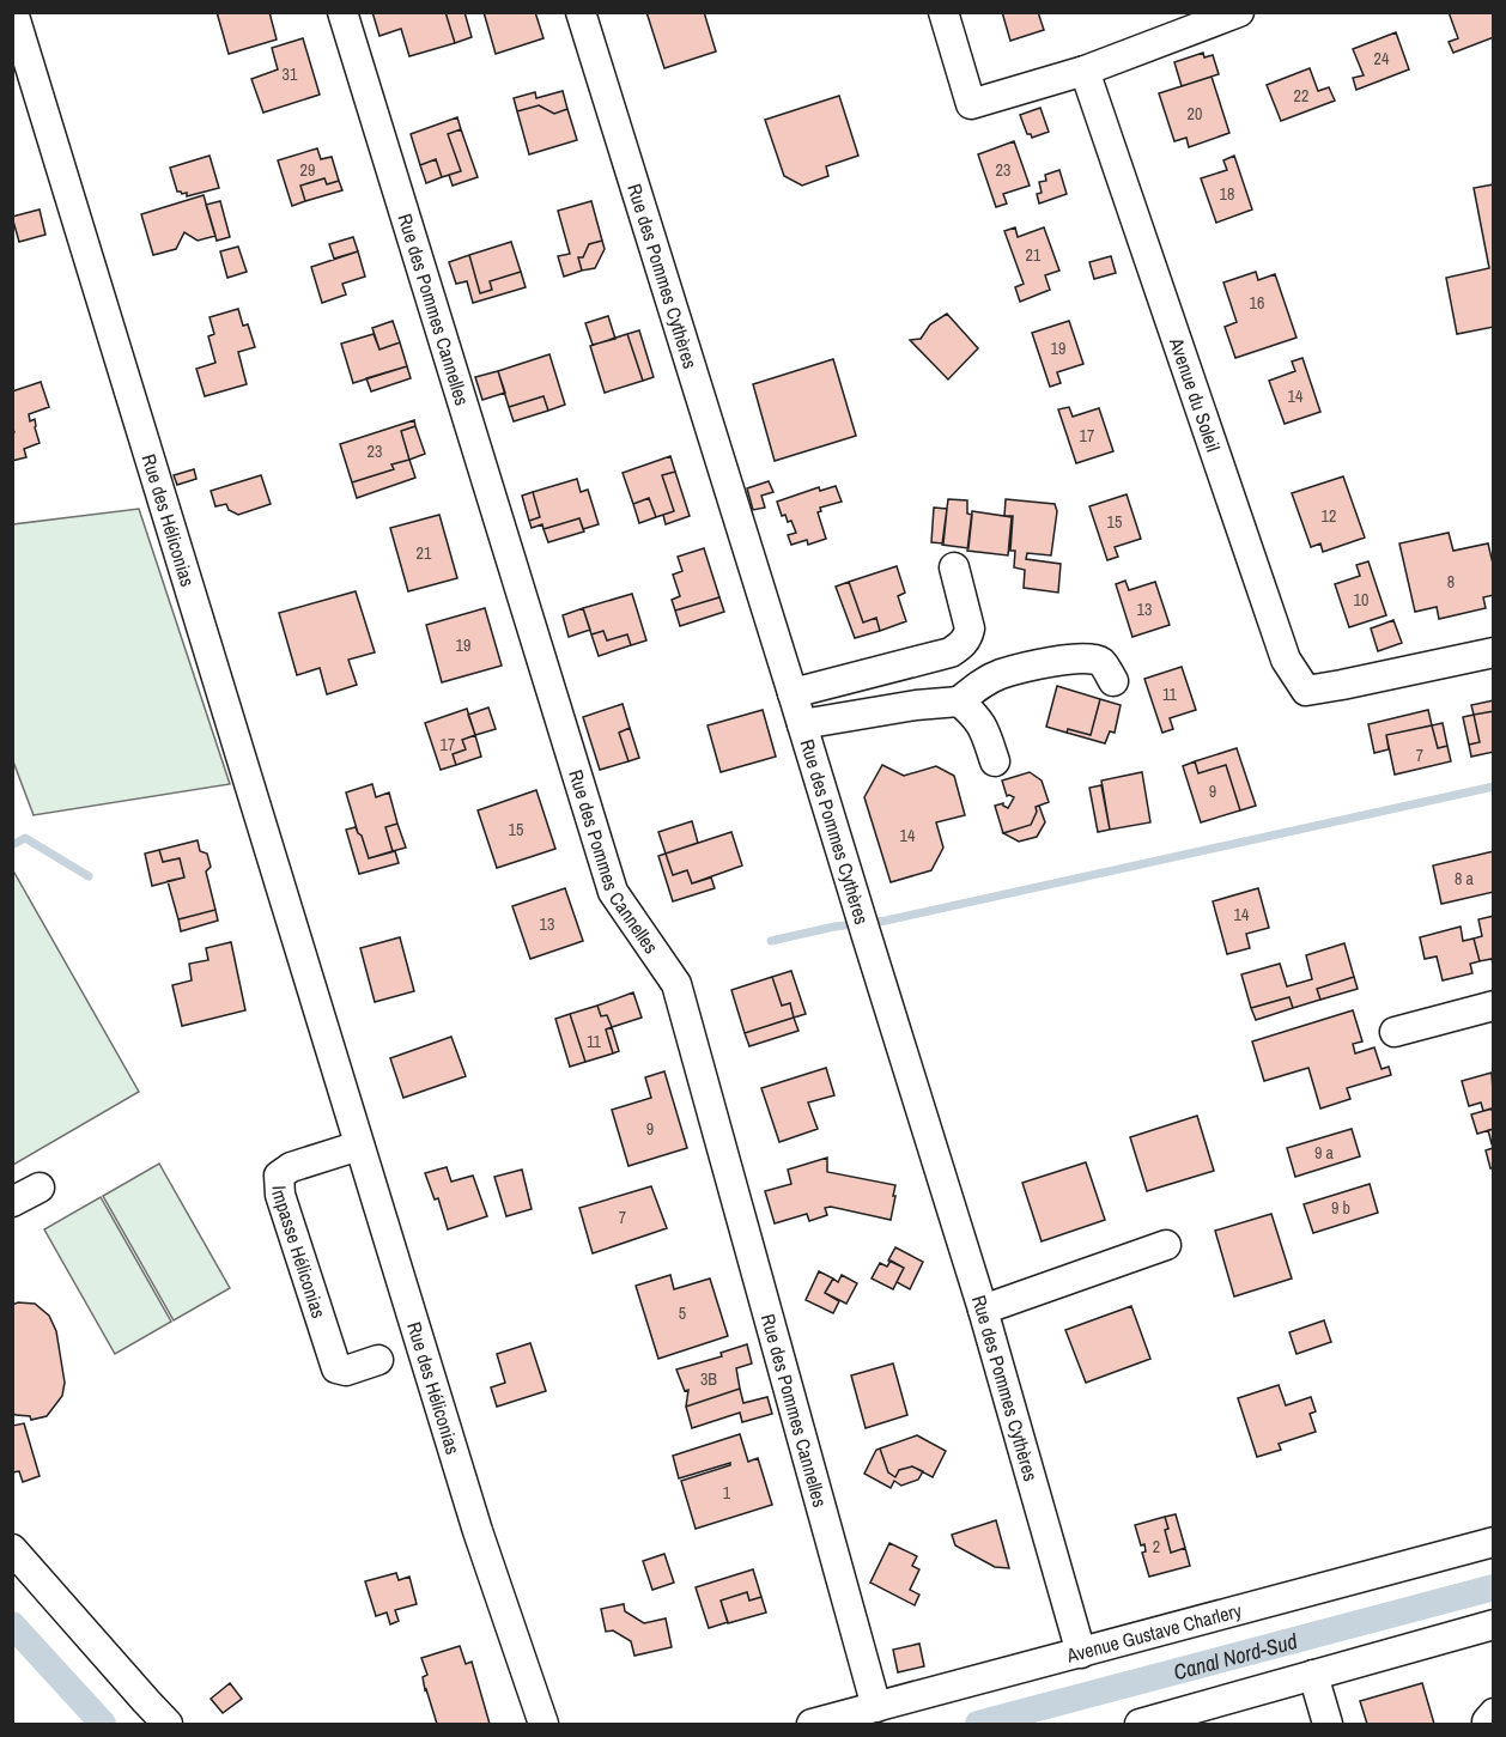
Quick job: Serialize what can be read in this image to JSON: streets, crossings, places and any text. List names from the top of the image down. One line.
{"streets":{"street":["Rue des Pommes Cythères","Rue des Pommes Cannelles","Avenue du Soleil","Rue des Héliconias","Impasse Héliconias","Avenue Gustave Charlery"]},"crossings":[["Rue des Pommes Cythères","Avenue Gustave Charlery"],["Rue des Pommes Cannelles","Avenue Gustave Charlery"],["Rue des Héliconias","Impasse Héliconias"]],"water":["Canal Nord-Sud"],"house_numbers":["24","31","22","20","29","23","18","21","16","19","14","17","23","12","15","21","8","10","13","19","11","17","7","9","15","14","8 a","14","13","11","9","9 a","9 b","7","5","3B","1","2"]}
